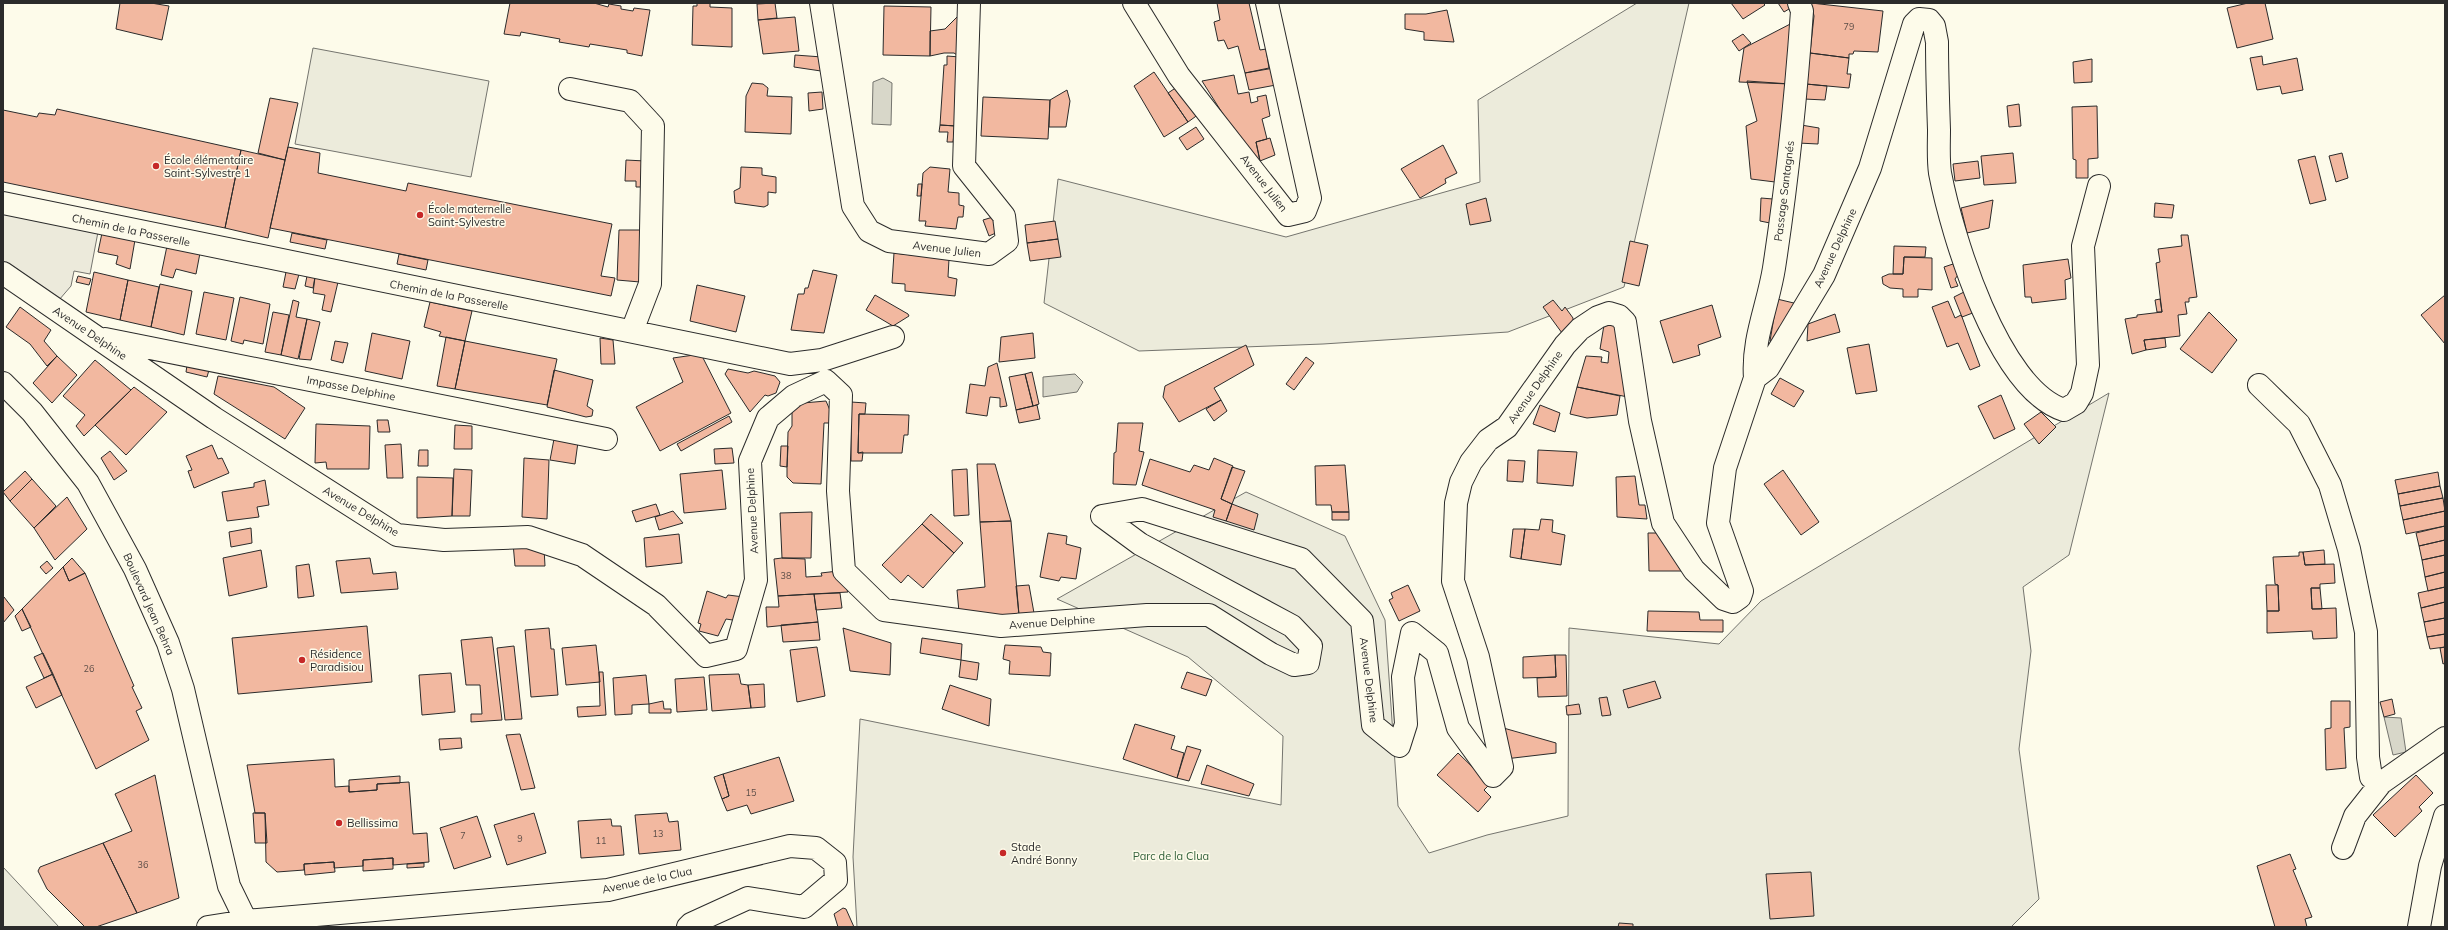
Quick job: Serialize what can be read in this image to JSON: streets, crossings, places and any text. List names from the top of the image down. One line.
{"streets":{"street":["Avenue Julien","Passage Santagnés","Chemin de la Passerelle","Avenue Delphine","Impasse Delphine","Boulevard Jean Behra","Avenue de la Clua"]},"crossings":[["Passage Santagnés","Avenue Delphine"],["Avenue Delphine","Impasse Delphine"],["Boulevard Jean Behra","Avenue de la Clua"]],"parks":["Parc de la Clua"],"places":["École élémentaire Saint-Sylvestre 1","École maternelle Saint-Sylvestre","Résidence Paradisiou","Bellissima","Stade André Bonny"],"house_numbers":["79","38","26","15","13","7","9","11","36"]}
